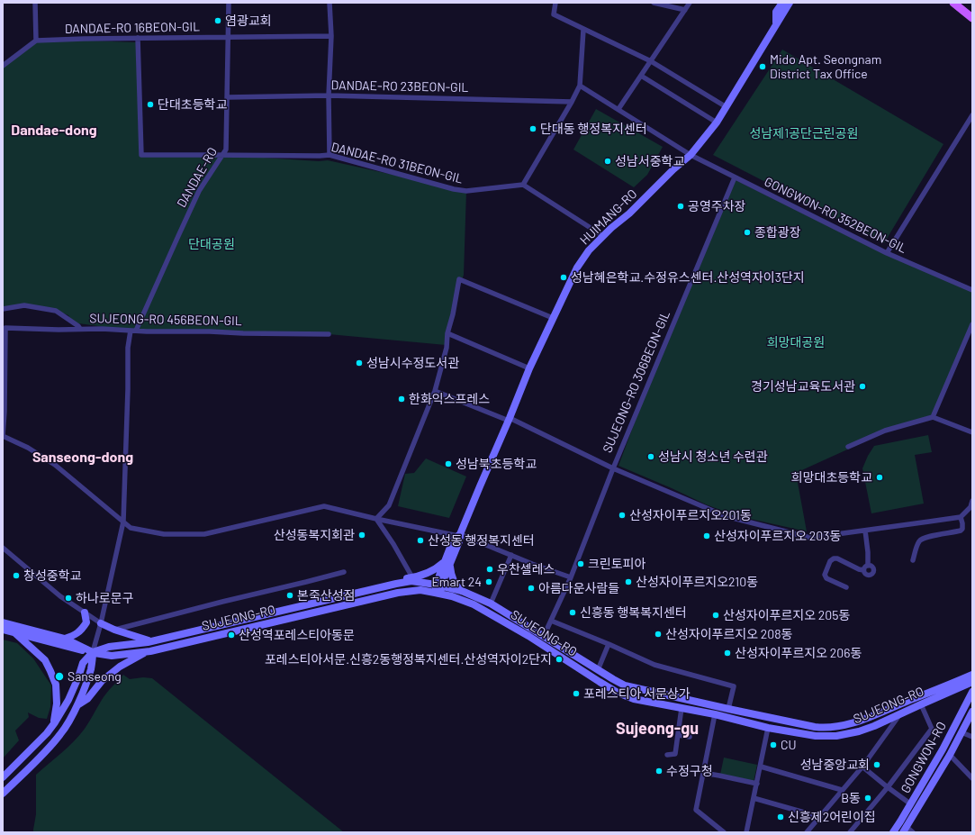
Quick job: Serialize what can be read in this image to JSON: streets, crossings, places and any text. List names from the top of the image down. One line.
{"streets":{"main road":["HUIMANG-RO","SUJEONG-RO","GONGWON-RO"],"street":["DANDAE-RO 16BEON-GIL","DANDAE-RO 23BEON-GIL","DANDAE-RO 31BEON-GIL","DANDAE-RO","GONGWON-RO 352BEON-GIL","SUJEONG-RO 456BEON-GIL","SUJEONG-RO 306BEON-GIL"]},"crossings":[["DANDAE-RO 16BEON-GIL","DANDAE-RO 31BEON-GIL"],["DANDAE-RO 16BEON-GIL","DANDAE-RO"],["DANDAE-RO 23BEON-GIL","DANDAE-RO"],["DANDAE-RO 31BEON-GIL","DANDAE-RO"],["DANDAE-RO","SUJEONG-RO 456BEON-GIL"],["DANDAE-RO","SUJEONG-RO"],["GONGWON-RO 352BEON-GIL","HUIMANG-RO"],["GONGWON-RO 352BEON-GIL","SUJEONG-RO 306BEON-GIL"],["HUIMANG-RO","SUJEONG-RO"],["SUJEONG-RO 306BEON-GIL","SUJEONG-RO"]],"districts":["Dandae-dong","Sanseong-dong","Sujeong-gu"],"parks":["성남제1공단근린공원","단대공원","희망대공원"],"places":["염광교회","Mido Apt. Seongnam District Tax Office","단대초등학교","단대동 행정복지센터","성남서중학교","공영주차장","종합광장","성남혜은학교.수정유스센터.산성역자이3단지","성남시수정도서관","경기성남교육도서관","한화익스프레스","성남시 청소년 수련관","성남북초등학교","희망대초등학교","산성자이푸르지오201동","산성동복지회관","산성자이푸르지오 203동","산성동 행정복지센터","크린토피아","우찬셀레스","창성중학교","Emart 24","산성자이푸르지오210동","아름다운사람들","본죽산성점","하나로문구","신흥동 행복복지센터","산성자이푸르지오 205동","산성자이푸르지오 208동","산성역포레스티아동문","산성자이푸르지오 206동","포레스티아서문.신흥2동행정복지센터.산성역자이2단지","Sanseong","포레스티아 서문상가","CU","성남중앙교회","수정구청","B동","신흥제2어린이집"]}
